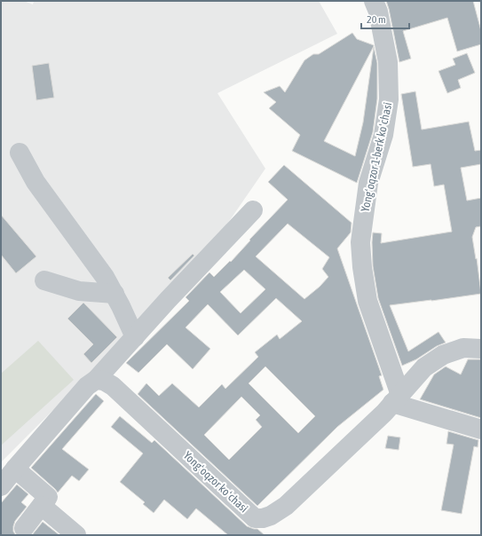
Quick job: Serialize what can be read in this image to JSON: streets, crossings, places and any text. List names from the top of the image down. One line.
{"streets":{"street":["Yongʻoqzor 1-berk koʻchasi","Yongʻoqzor koʻchasi"]},"crossings":[["Yongʻoqzor 1-berk koʻchasi","Yongʻoqzor koʻchasi"]],"scale_bar":"20 m"}
